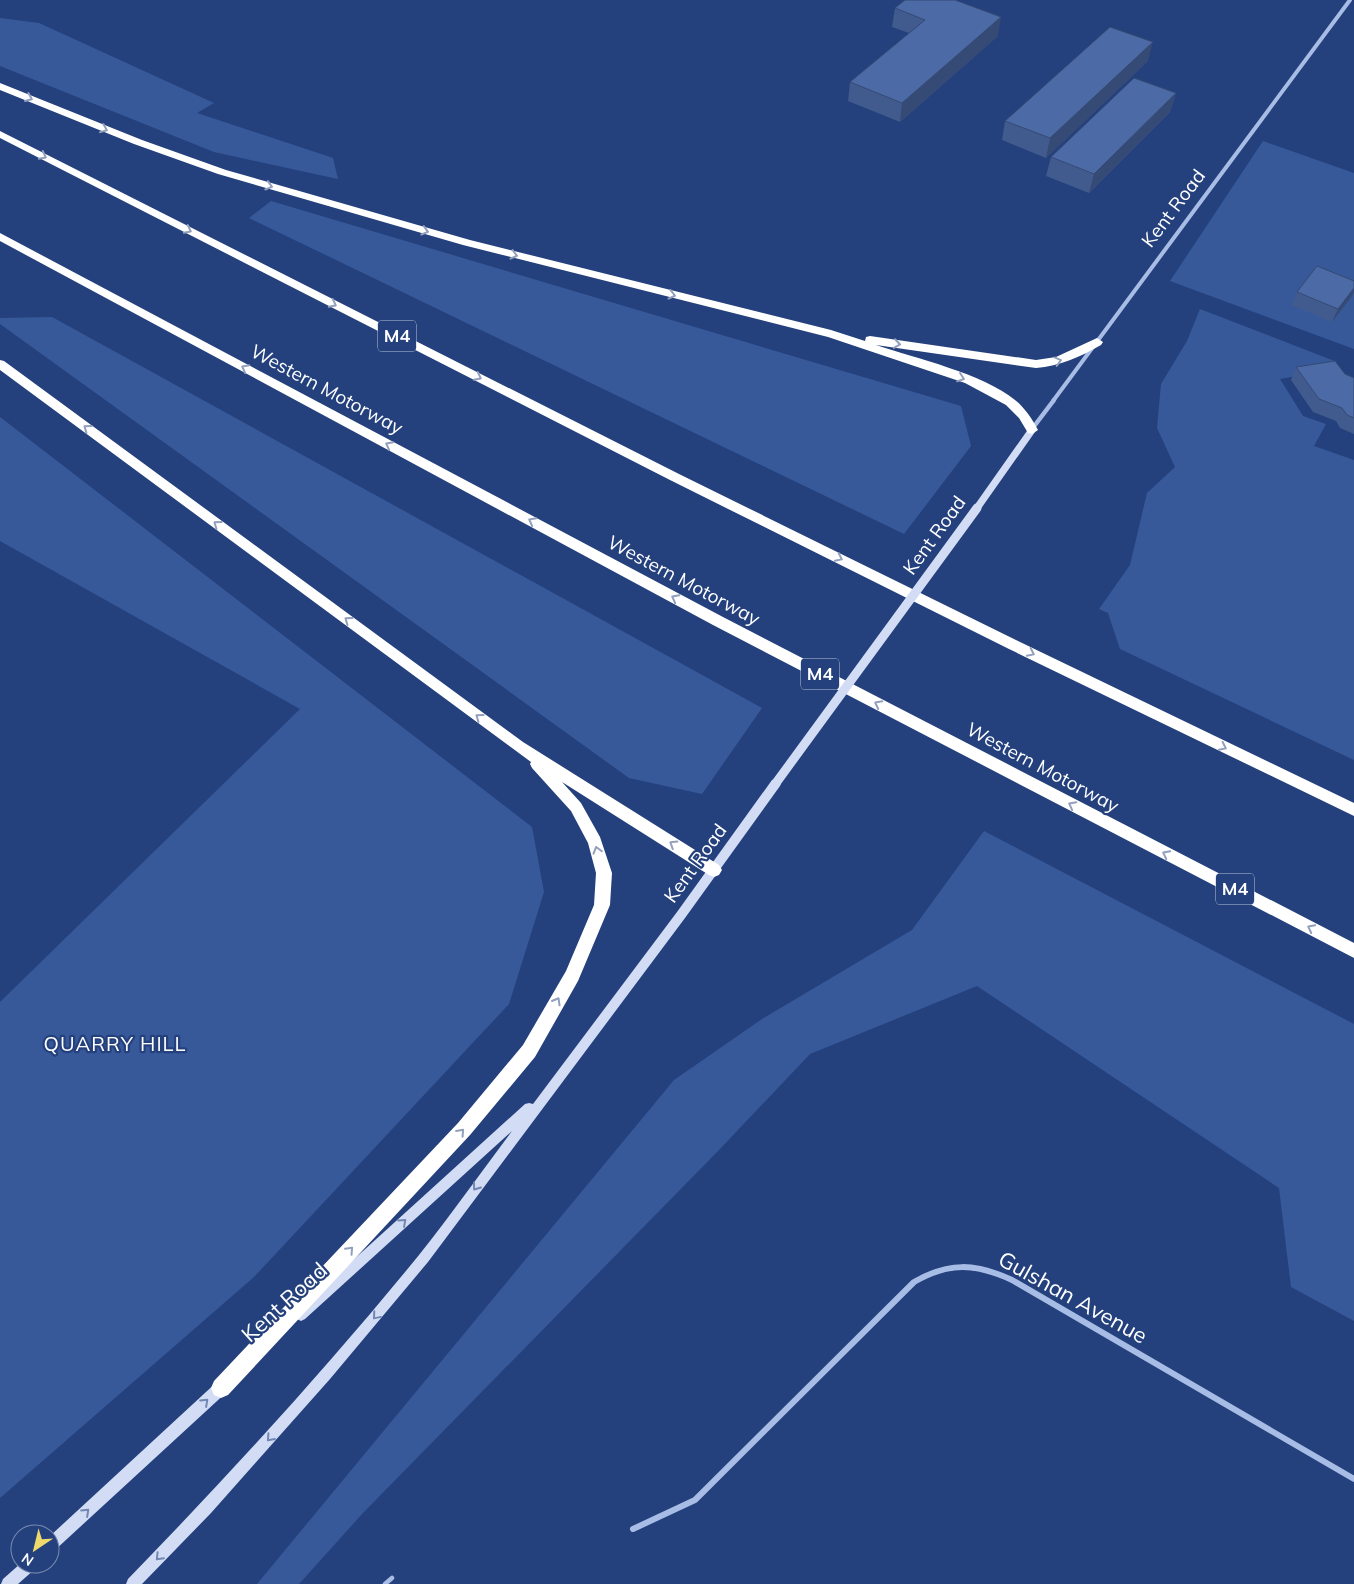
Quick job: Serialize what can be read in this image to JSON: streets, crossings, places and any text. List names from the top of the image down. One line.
{"streets":{"highway":["M4","Western Motorway"],"main road":["Kent Road"],"street":["Gulshan Avenue"]},"districts":["QUARRY HILL"],"north":"bottom left"}
